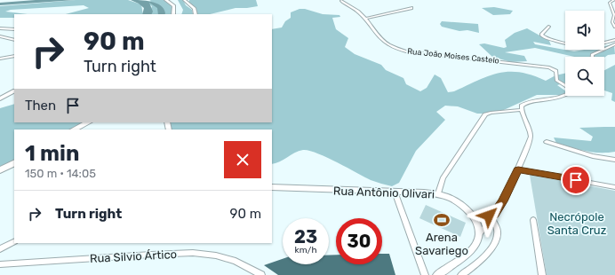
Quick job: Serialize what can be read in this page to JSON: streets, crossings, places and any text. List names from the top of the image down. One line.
{"streets":{"street":["Rua João Moises Castelo","Rua Antônio Olivari","Rua Silvio Ártico"]},"parks":["Necrópole Santa Cruz"],"places":{"sports":["Arena Savariego"]},"page":{"turn":["90 m","Turn right"],"then":"Then","heading":["1 min","150 m · 14:05"],"list":[{"name":"Turn right","value":"90 m"}],"speed":"23 km/h","limit":"30"}}
